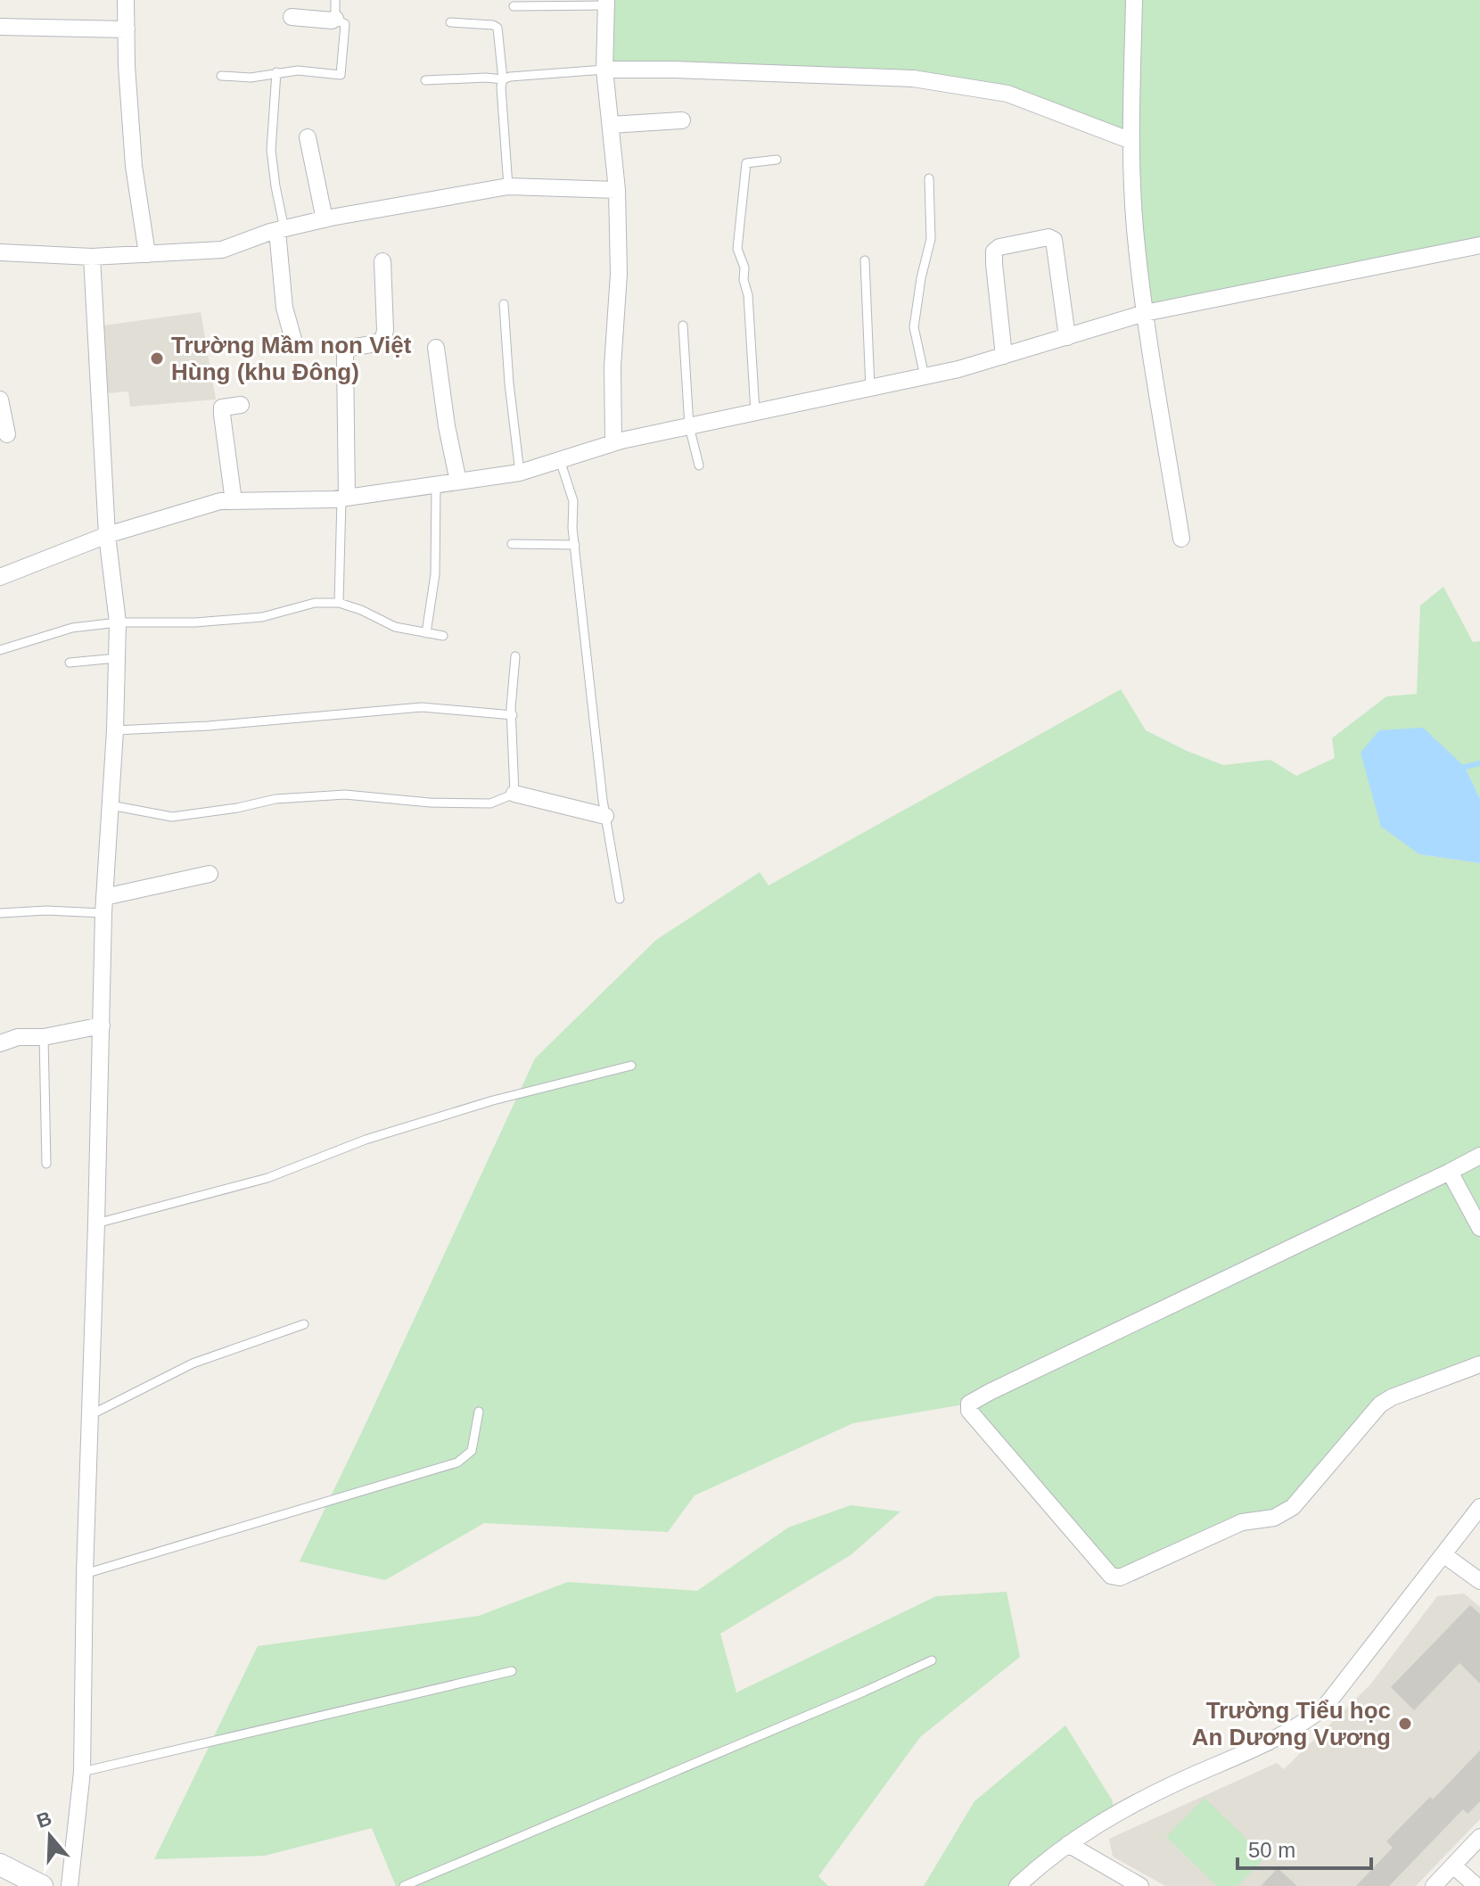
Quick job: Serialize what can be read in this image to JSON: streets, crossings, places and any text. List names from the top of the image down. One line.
{"places":["Trường Mầm non Việt Hùng (khu Đông)","Trường Tiểu học An Dương Vương"],"scale_bar":"50 m","north":"top"}
